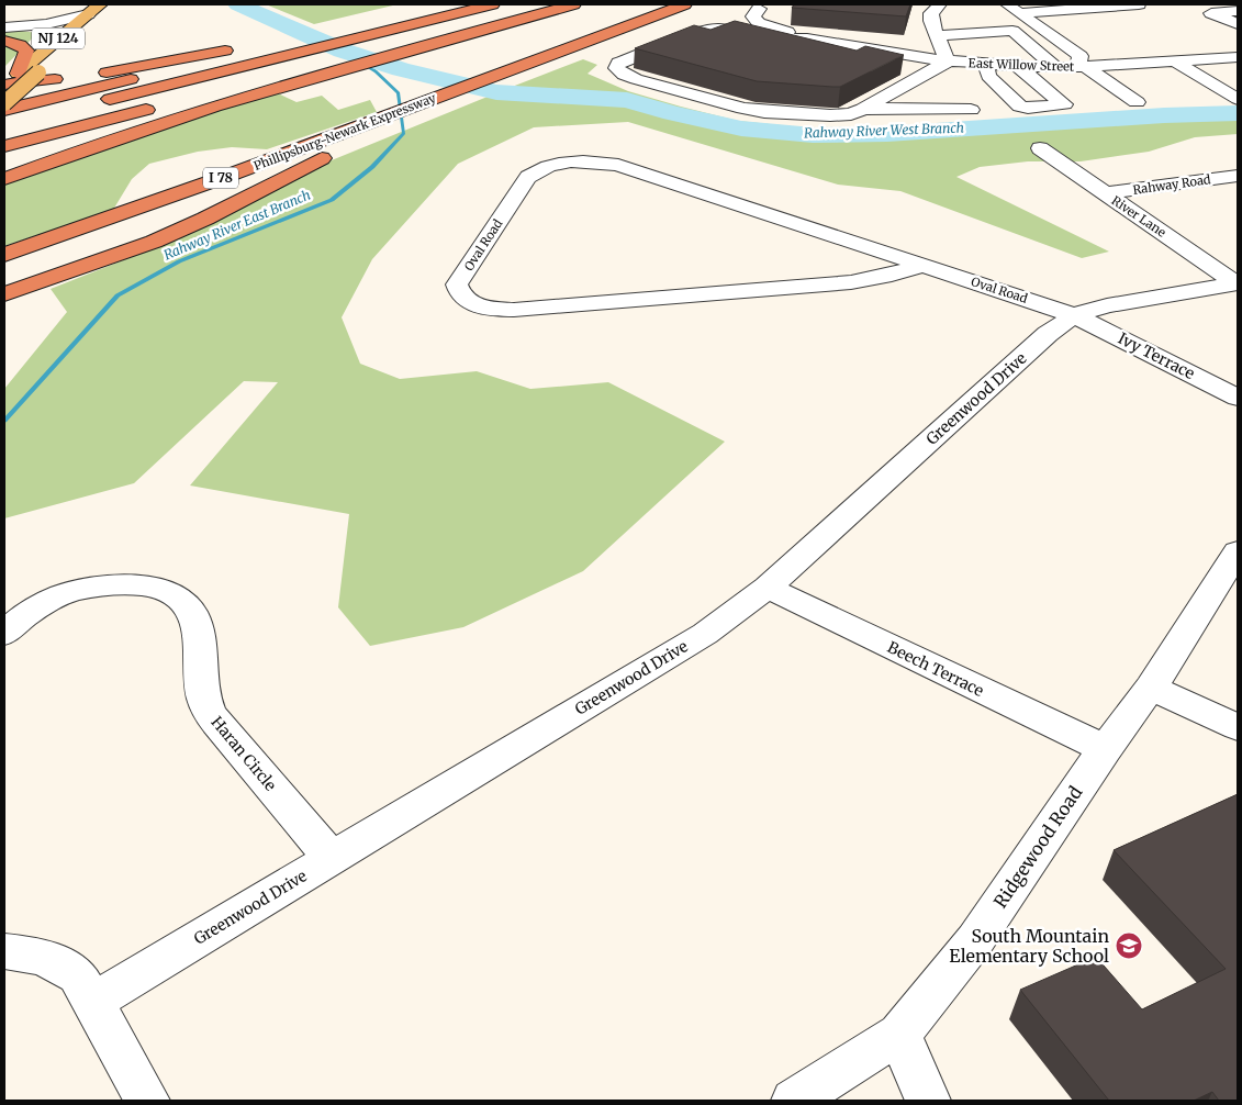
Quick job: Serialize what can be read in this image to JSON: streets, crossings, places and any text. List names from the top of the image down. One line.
{"streets":{"highway":["Phillipsburg-Newark Expressway","I 78"],"main road":["NJ 124"],"street":["East Willow Street","Rahway Road","River Lane","Oval Road","Ivy Terrace","Greenwood Drive","Beech Terrace","Haran Circle","Ridgewood Road"]},"crossings":[["Rahway Road","River Lane"],["River Lane","Greenwood Drive"],["Oval Road","Ivy Terrace"],["Oval Road","Greenwood Drive"],["Ivy Terrace","Greenwood Drive"],["Greenwood Drive","Beech Terrace"],["Greenwood Drive","Haran Circle"],["Beech Terrace","Ridgewood Road"]],"water":["Rahway River West Branch","Rahway River East Branch"],"places":{"school or university":["South Mountain Elementary School"]}}
